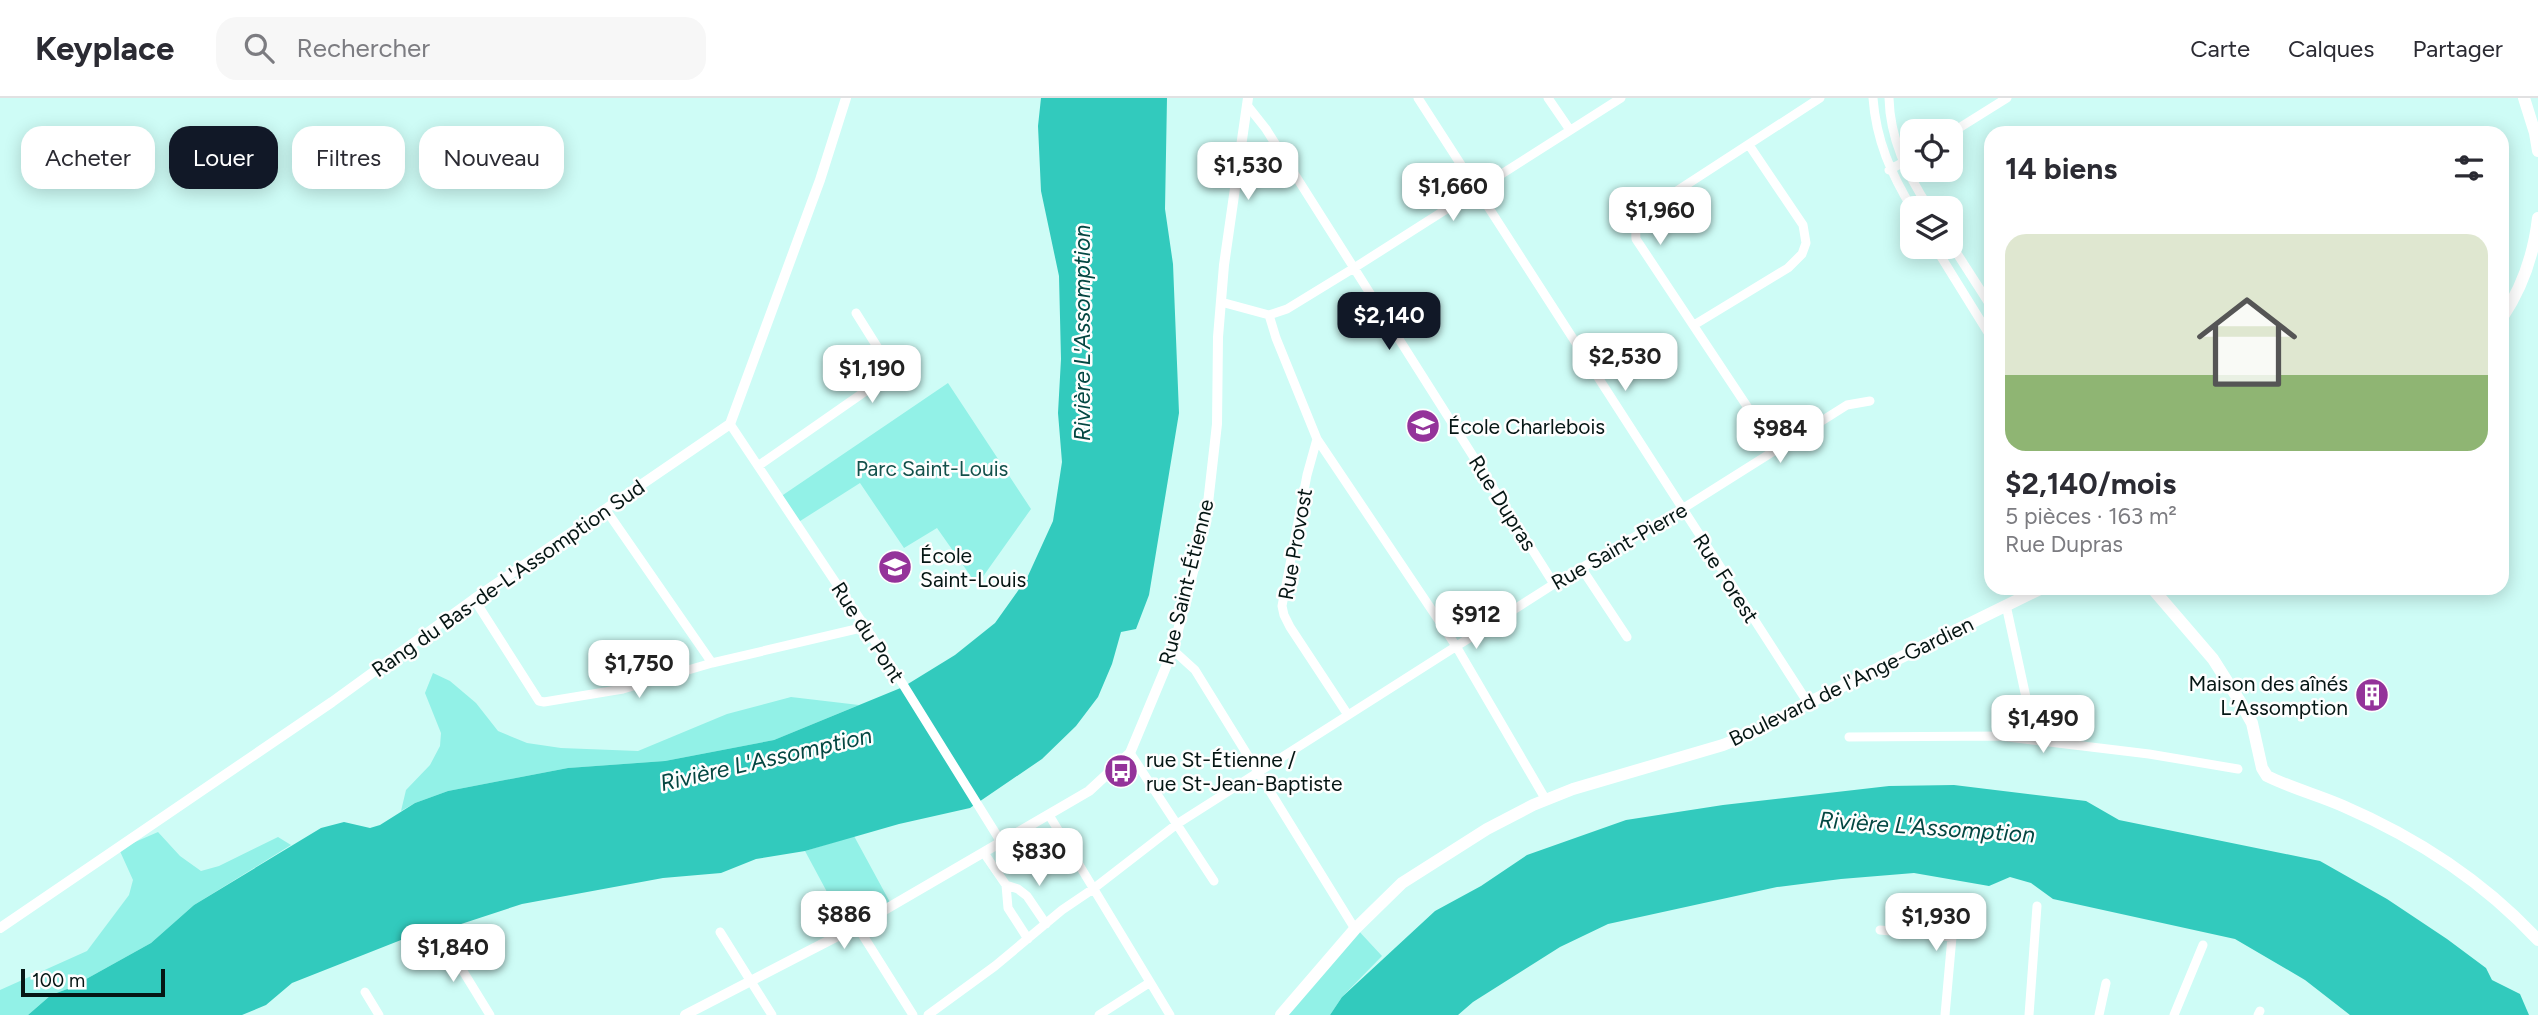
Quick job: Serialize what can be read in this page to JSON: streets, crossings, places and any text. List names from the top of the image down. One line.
{"streets":{"main road":["Boulevard de l'Ange-Gardien"],"street":["Rue Dupras","Rue Provost","Rue Saint-Pierre","Rang du Bas-de-L'Assomption Sud","Rue Forest","Rue Saint-Étienne","Rue du Pont"]},"crossings":[["Rue Dupras","Rue Saint-Pierre"],["Rue Dupras","Rue Saint-Étienne"],["Rue Provost","Rue Saint-Pierre"],["Rue Saint-Pierre","Rue Forest"],["Rang du Bas-de-L'Assomption Sud","Rue du Pont"],["Rue Forest","Boulevard de l'Ange-Gardien"],["Rue Saint-Étienne","Rue du Pont"]],"water":["Rivière L'Assomption"],"parks":["Parc Saint-Louis"],"places":{"school or university":["École Charlebois","École Saint-Louis"],"building":["Maison des aînés L’Assomption"],"bus stop":["rue St-Étienne / rue St-Jean-Baptiste"]},"scale_bar":"100 m","page":{"header":"Keyplace","search":"Rechercher","nav":["Carte","Calques","Partager"],"chip":["Acheter","Louer","Filtres","Nouveau"],"heading":"14 biens","price":["$1,530","$1,660","$1,960","$2,140","$2,530","$1,190","$984","$912","$1,750","$1,490","$830","$886","$1,930","$1,840"],"list":[{"name":"$2,140/mois","note":"5 pièces · 163 m² · Rue Dupras"}],"scale":"100 m"}}
